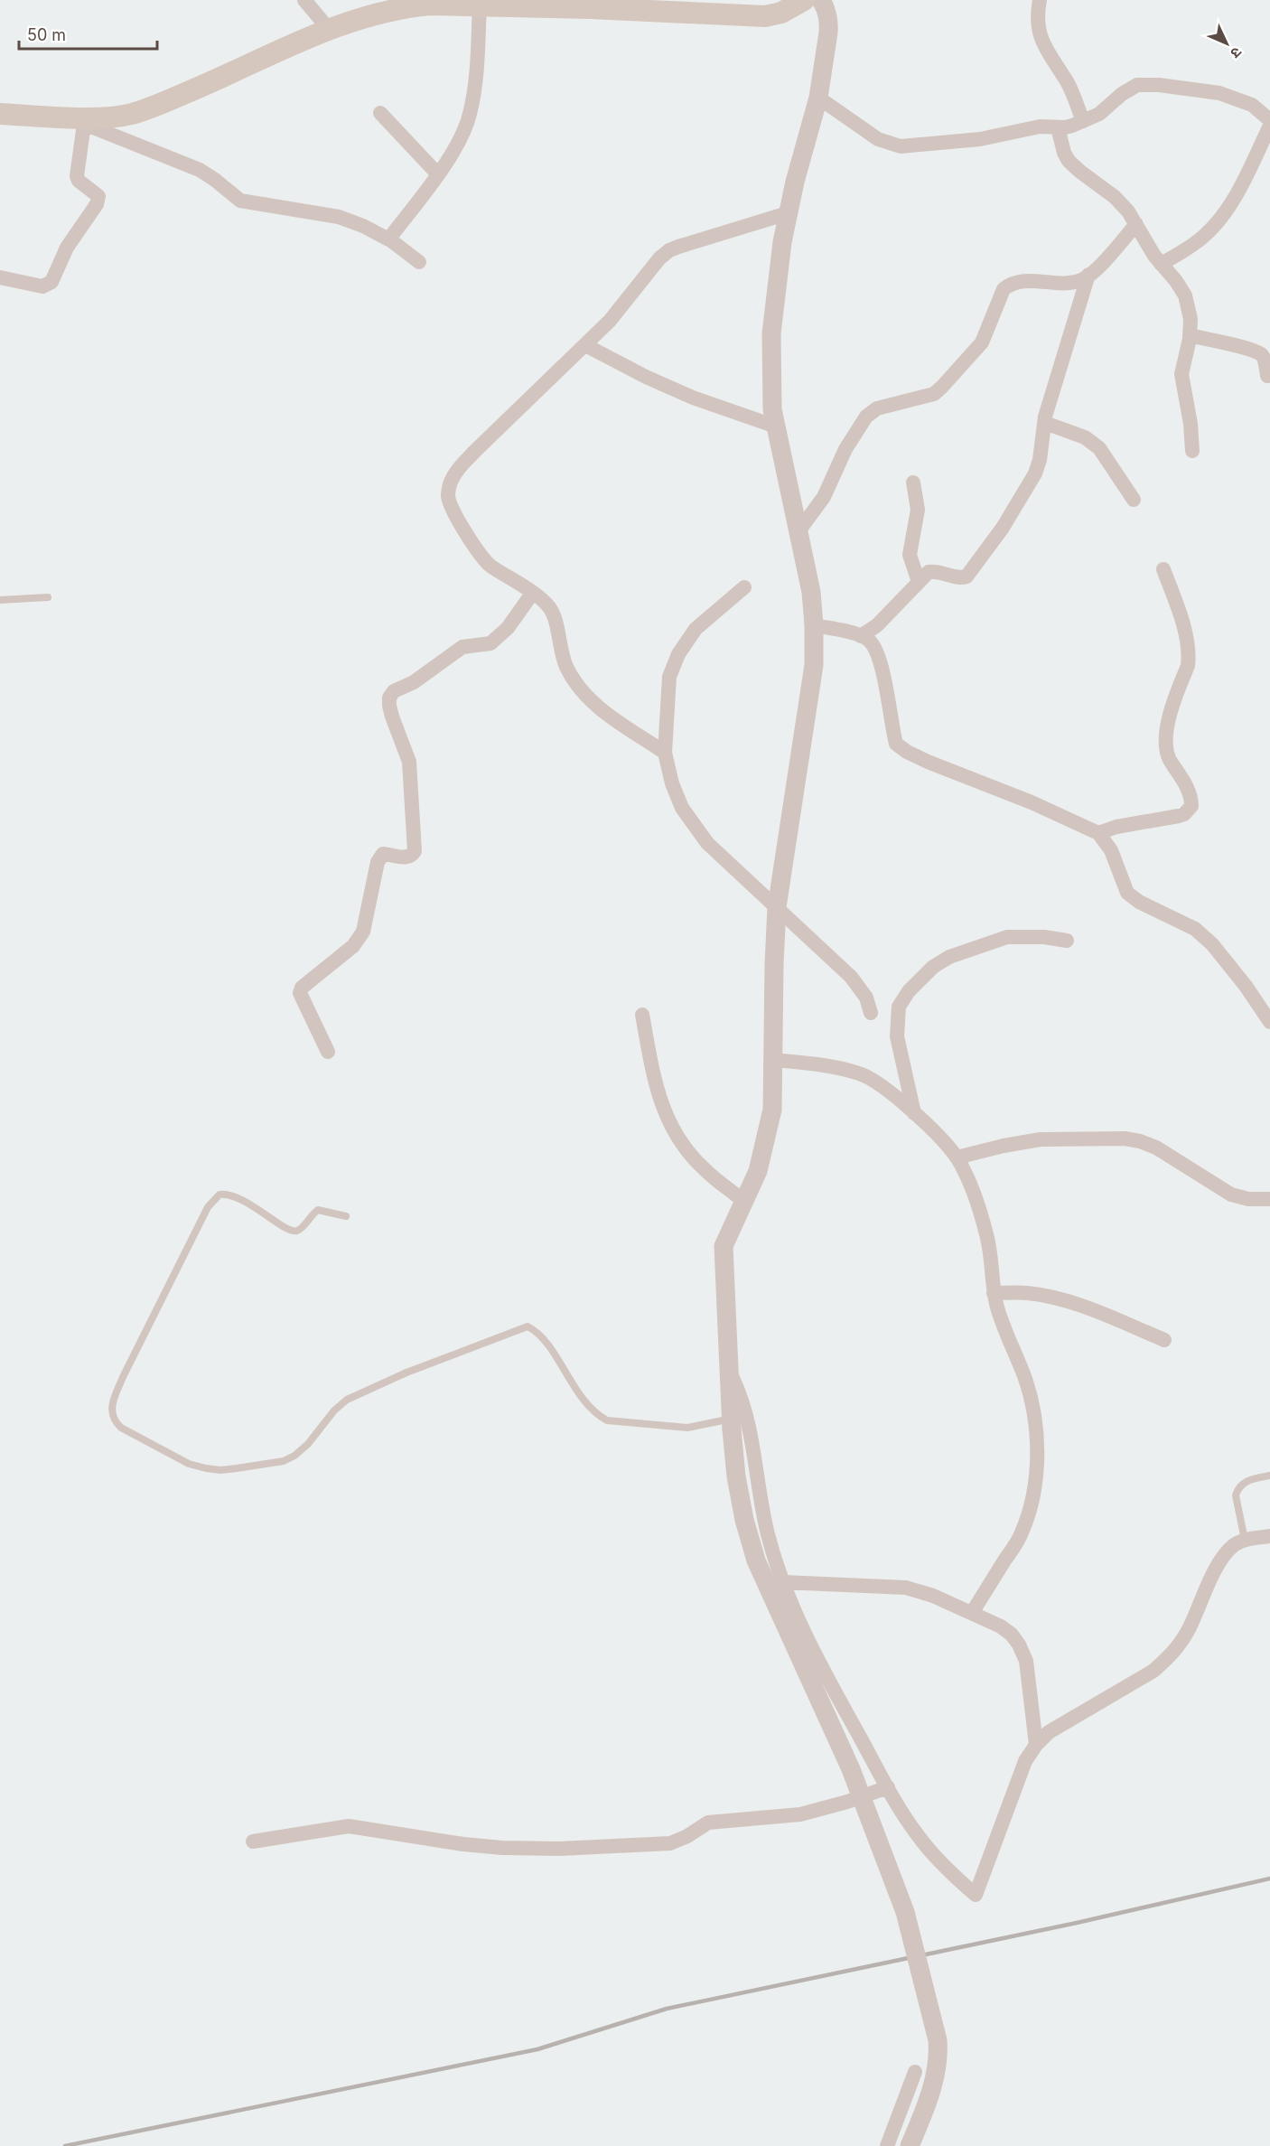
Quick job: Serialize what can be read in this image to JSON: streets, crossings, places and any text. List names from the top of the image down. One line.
{"scale_bar":"50 m","north":"bottom right"}
